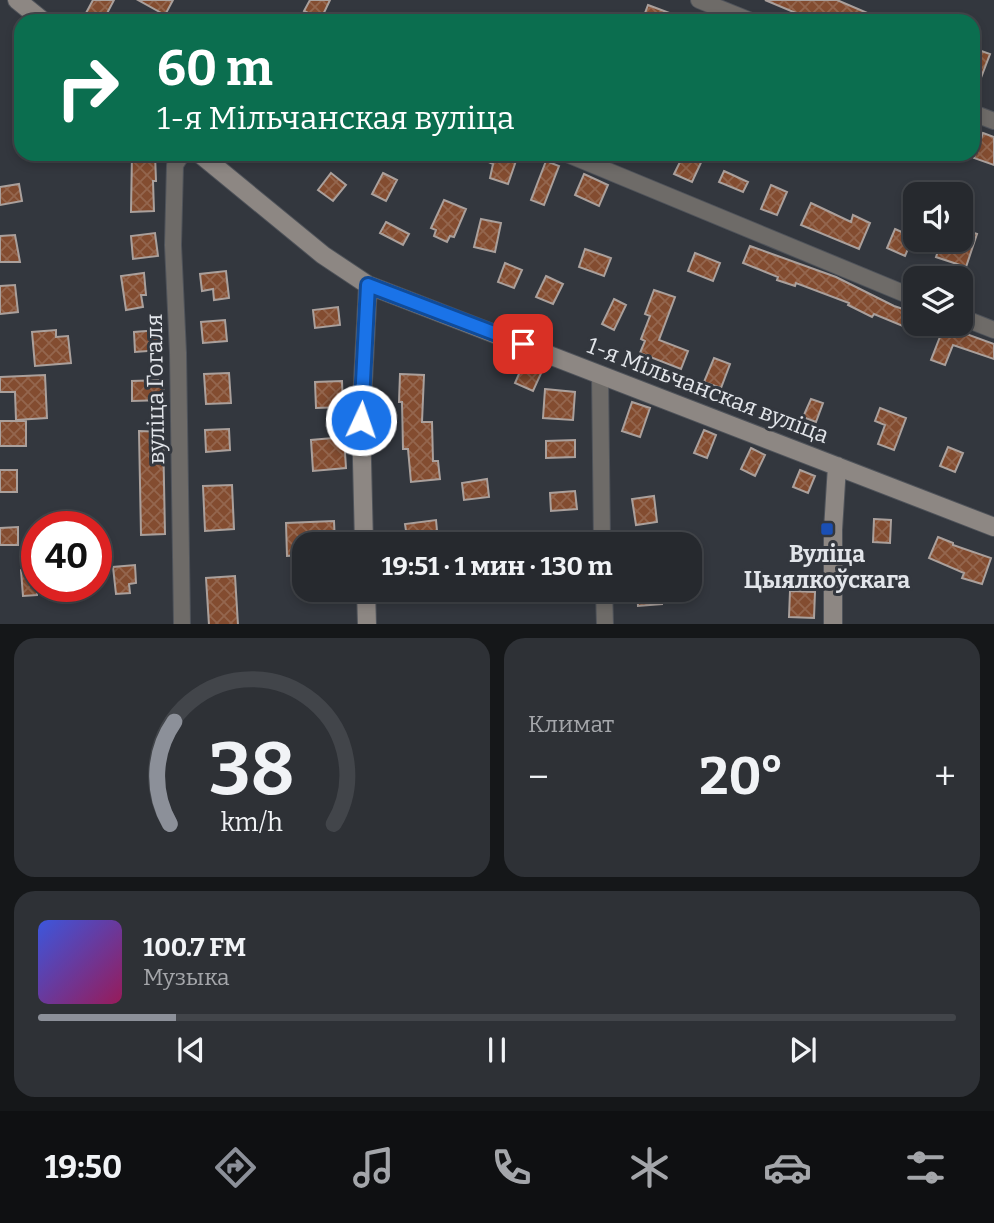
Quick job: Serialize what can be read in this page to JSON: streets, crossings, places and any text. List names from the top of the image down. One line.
{"streets":{"street":["вуліца Гогаля","1-я Мільчанская вуліца"]},"places":{"transit":["Вуліца Цыялкоўскага"]},"page":{"turn":["60 m","1-я Мільчанская вуліца"],"limit":"40","trip":"19:51 · 1 мин · 130 m","tile":"Климат","heat":["−","20°","+"],"song":["100.7 FM","Музыка"],"tabs":"19:50","gauge":["38","km/h"]}}
